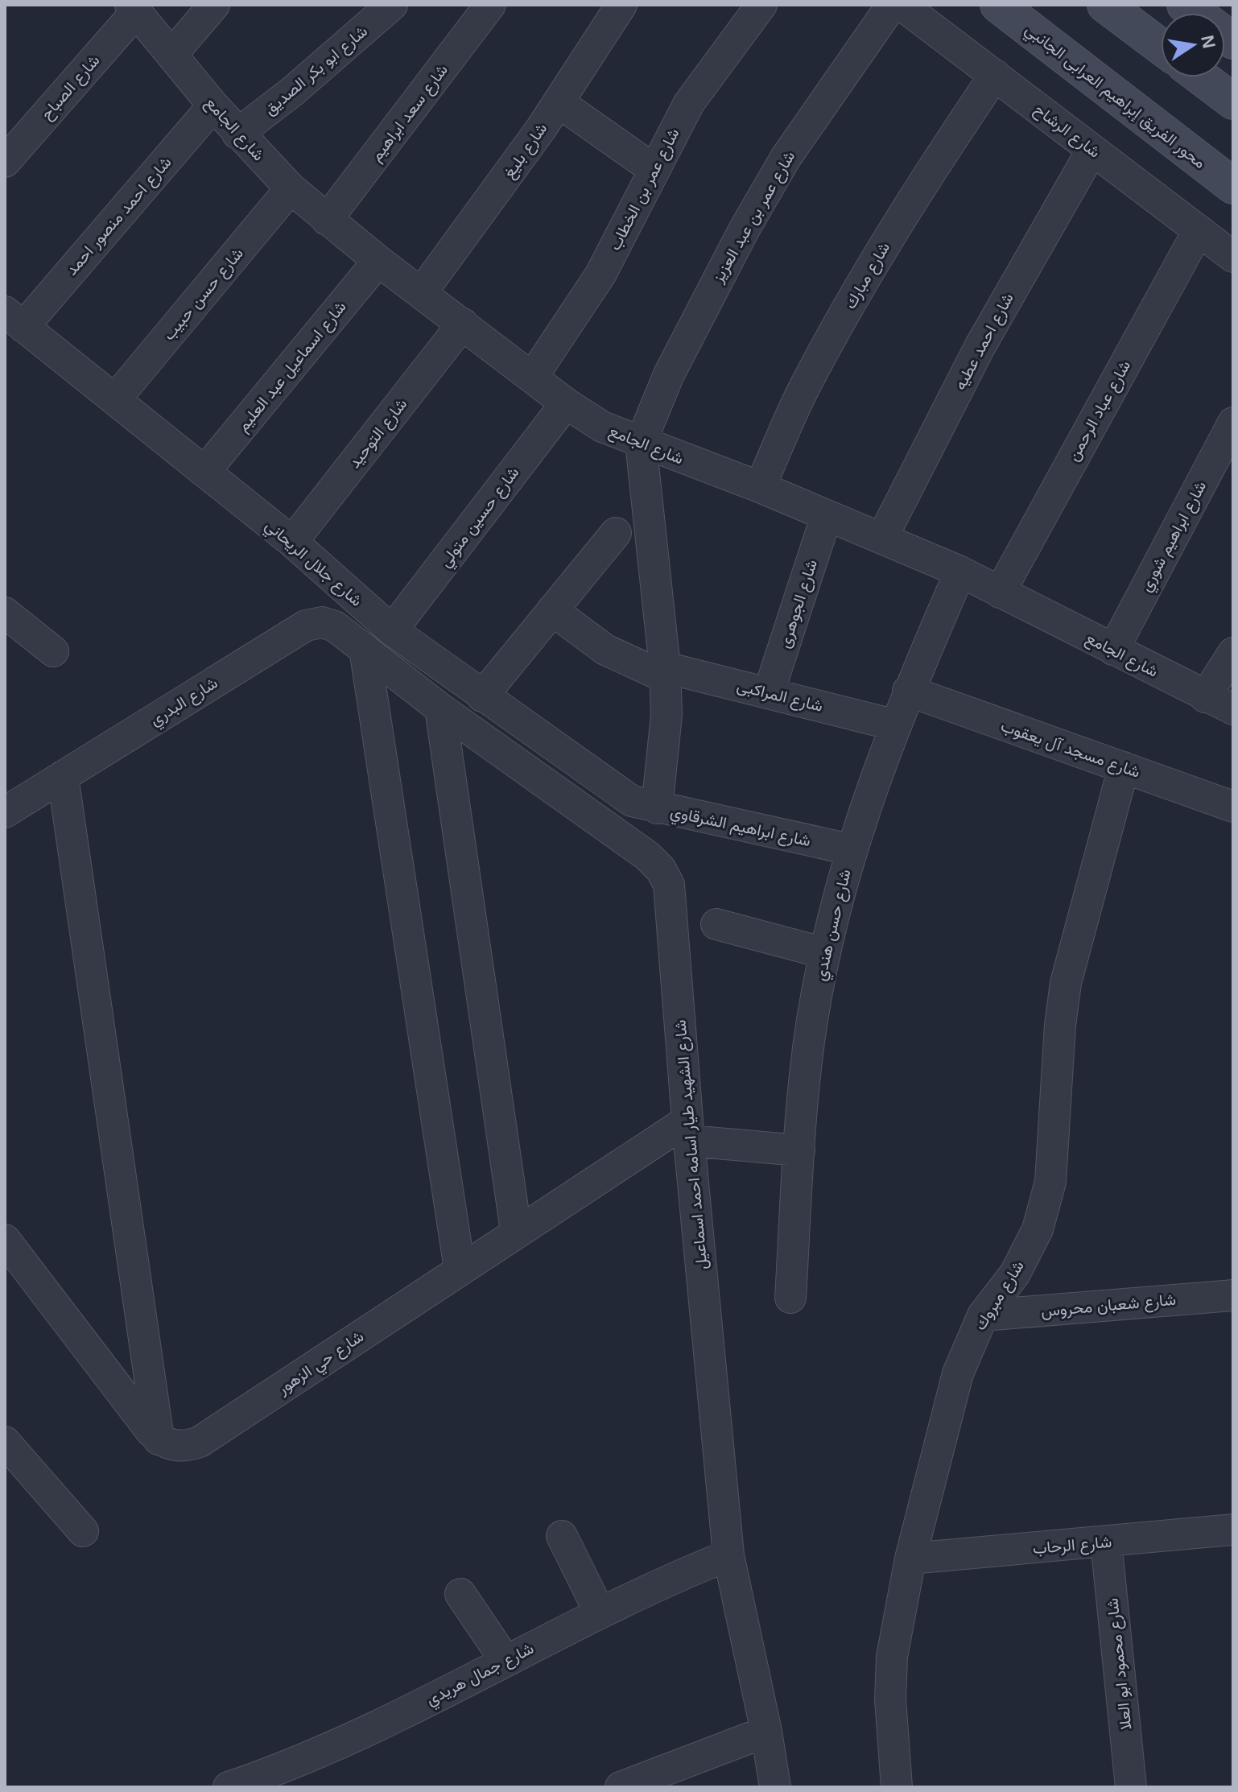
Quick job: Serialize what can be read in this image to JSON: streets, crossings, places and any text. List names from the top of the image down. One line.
{"streets":{"street":["شارع ابو بكر الصديق","شارع الصباح","محور الفريق إبراهيم العرابى الجانبي","شارع سعد ابراهيم","شارع الجامع","شارع الرشاح","شارع بليغ","شارع عمر بن الخطاب","شارع احمد منصور احمد","شارع عمر بن عبد العزيز","شارع مبارك","شارع حسن حبيب","شارع احمد عطيه","شارع اسماعيل عبد العليم","شارع عباد الرحمن","شارع التوحيد","شارع حسين متولي","شارع ابراهيم شوري","شارع جلال الريحاني","شارع الجوهرى","شارع المراكبى","شارع البدري","شارع مسجد آل يعقوب","شارع ابراهيم الشرقاوي","شارع حسن هندي","شارع الشهيد طيار اسامه احمد اسماعيل","شارع مبروك","شارع شعبان محروس","شارع حي الزهور","شارع الرحاب","شارع محمود ابو العلا","شارع جمال هريدي"]},"crossings":[["شارع ابو بكر الصديق","شارع الجامع"],["شارع الصباح","شارع الجامع"],["شارع سعد ابراهيم","شارع الجامع"],["شارع الجامع","شارع بليغ"],["شارع الجامع","شارع عمر بن الخطاب"],["شارع الجامع","شارع احمد منصور احمد"],["شارع الجامع","شارع عمر بن عبد العزيز"],["شارع الجامع","شارع مبارك"],["شارع الجامع","شارع حسن حبيب"],["شارع الجامع","شارع احمد عطيه"],["شارع الجامع","شارع اسماعيل عبد العليم"],["شارع الجامع","شارع عباد الرحمن"],["شارع الجامع","شارع التوحيد"],["شارع الجامع","شارع حسين متولي"],["شارع الجامع","شارع ابراهيم شوري"],["شارع الجامع","شارع الجوهرى"],["شارع الجامع","شارع حسن هندي"],["شارع الرشاح","شارع مبارك"],["شارع الرشاح","شارع احمد عطيه"],["شارع الرشاح","شارع عباد الرحمن"],["شارع احمد منصور احمد","شارع جلال الريحاني"],["شارع حسن حبيب","شارع جلال الريحاني"],["شارع اسماعيل عبد العليم","شارع جلال الريحاني"],["شارع التوحيد","شارع جلال الريحاني"],["شارع حسين متولي","شارع جلال الريحاني"],["شارع جلال الريحاني","شارع ابراهيم الشرقاوي"],["شارع الجوهرى","شارع المراكبى"],["شارع المراكبى","شارع حسن هندي"],["شارع البدري","شارع الشهيد طيار اسامه احمد اسماعيل"],["شارع مسجد آل يعقوب","شارع حسن هندي"],["شارع مسجد آل يعقوب","شارع مبروك"],["شارع ابراهيم الشرقاوي","شارع حسن هندي"],["شارع الشهيد طيار اسامه احمد اسماعيل","شارع حي الزهور"],["شارع الشهيد طيار اسامه احمد اسماعيل","شارع جمال هريدي"],["شارع مبروك","شارع شعبان محروس"],["شارع مبروك","شارع الرحاب"],["شارع الرحاب","شارع محمود ابو العلا"]],"north":"right"}
